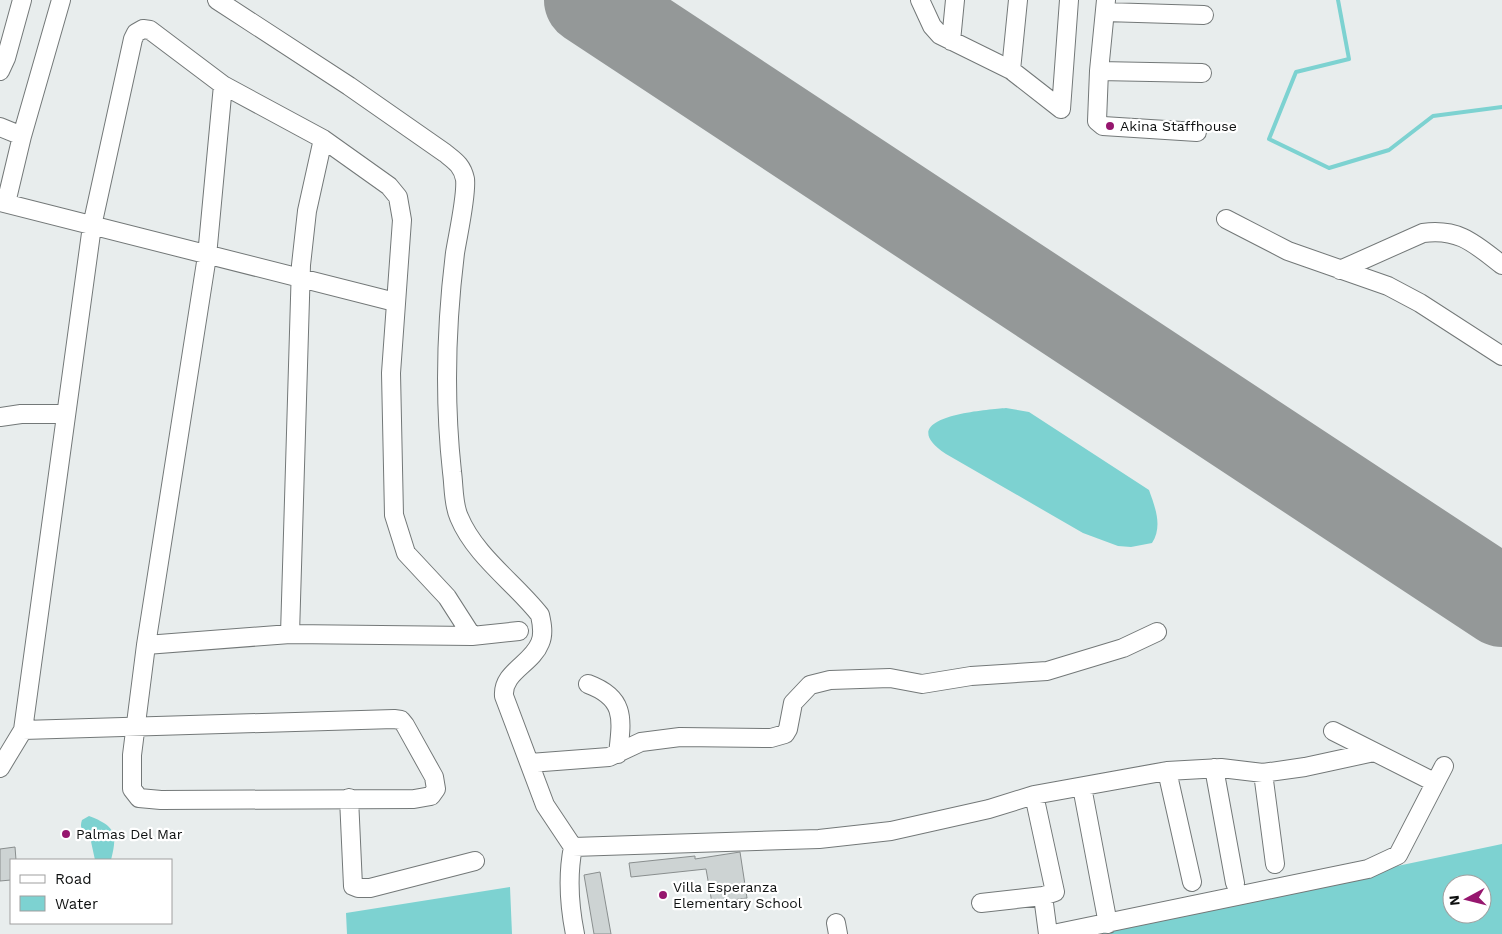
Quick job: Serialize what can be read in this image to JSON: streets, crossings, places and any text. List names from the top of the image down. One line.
{"places":["Akina Staffhouse","Palmas Del Mar","Villa Esperanza Elementary School"],"legend":["Road","Water"],"north":"left"}
